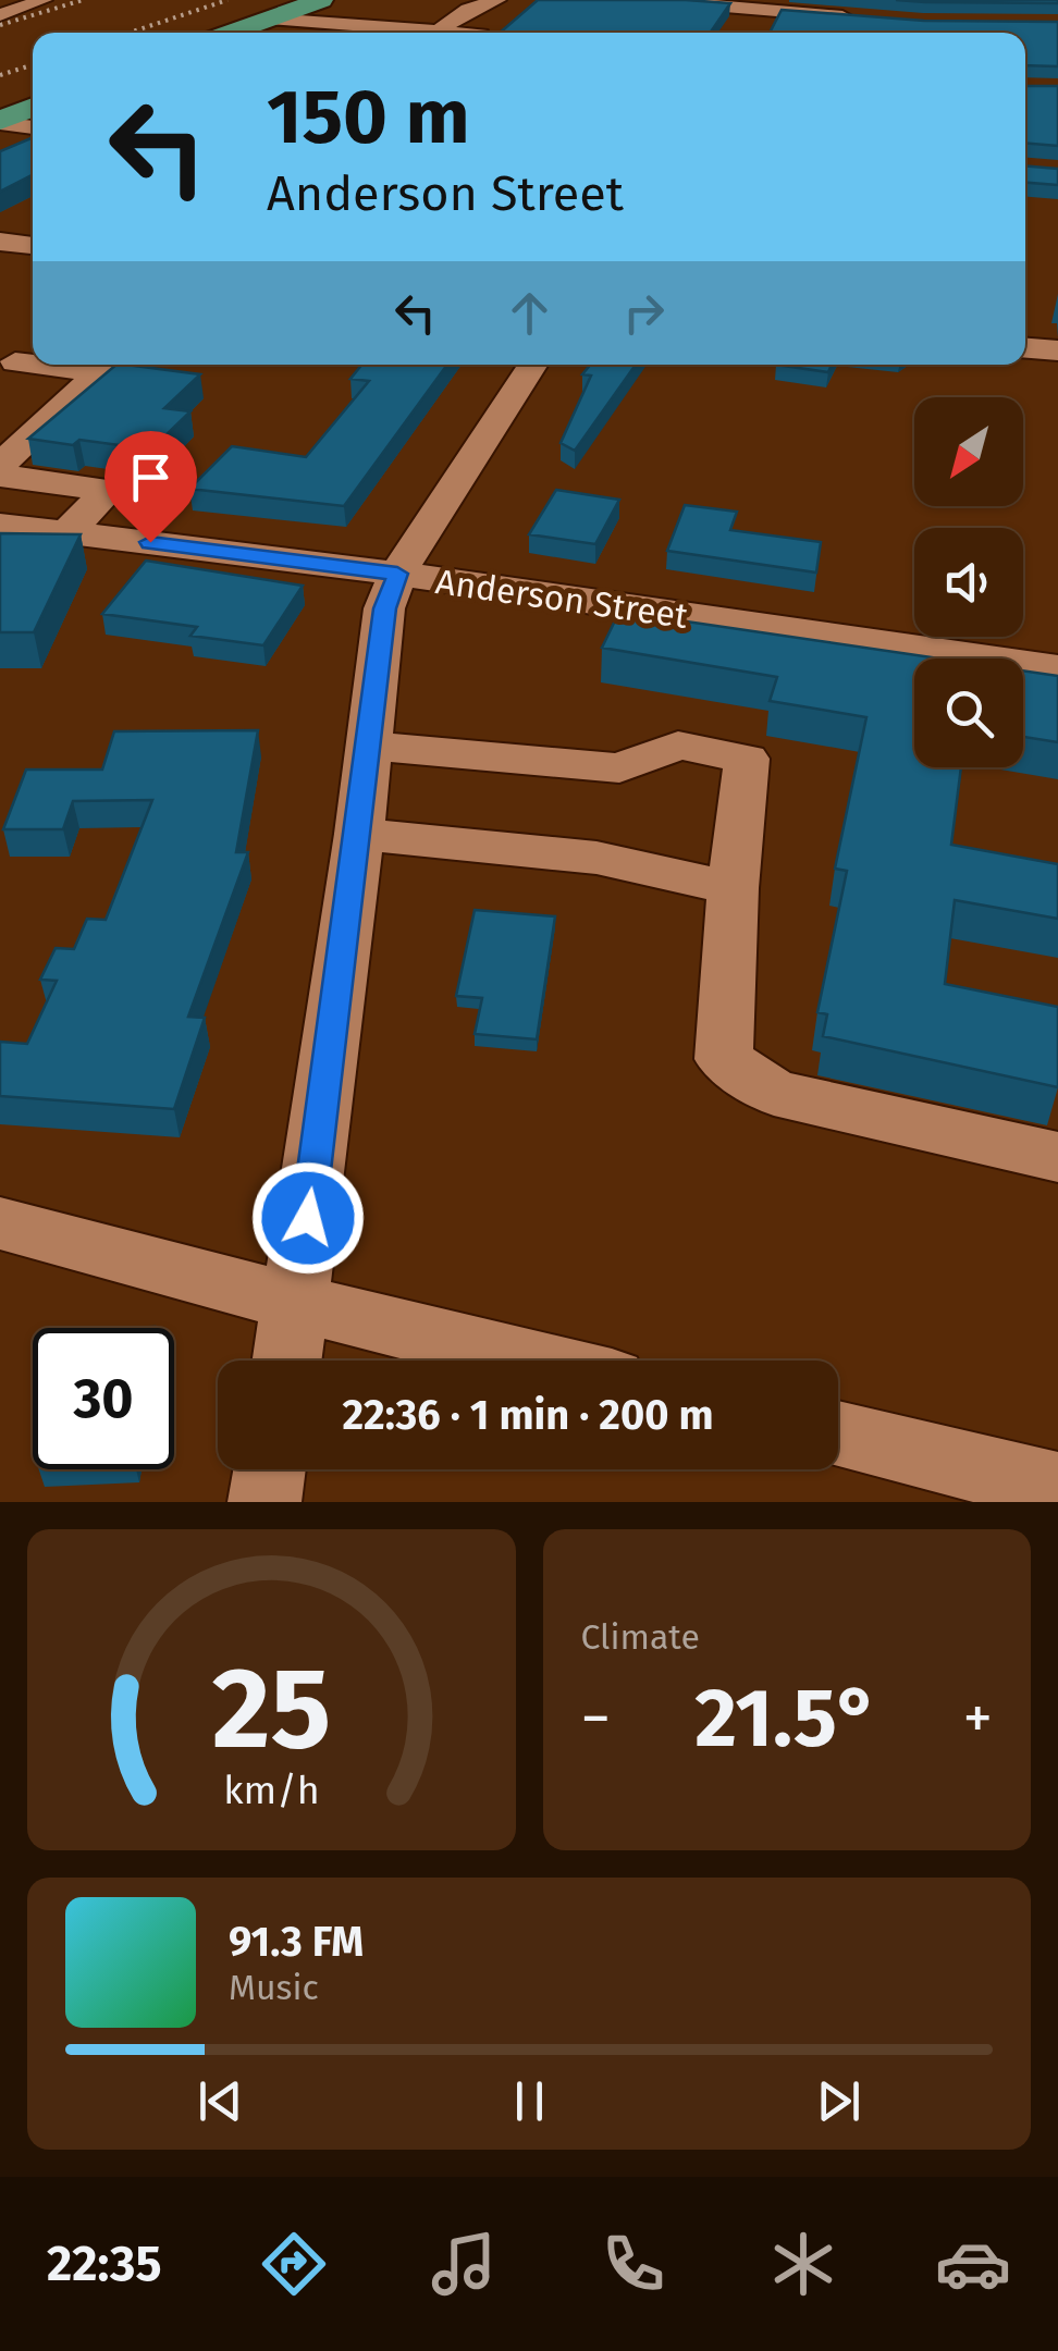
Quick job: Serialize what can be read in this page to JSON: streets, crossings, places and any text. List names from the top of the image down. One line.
{"streets":{"street":["Anderson Street"]},"north":"bottom left","page":{"turn":["150 m","Anderson Street"],"limit":"30","trip":"22:36 · 1 min · 200 m","tile":"Climate","heat":["−","21.5°","+"],"song":["91.3 FM","Music"],"tabs":"22:35","gauge":["25","km/h"]}}
